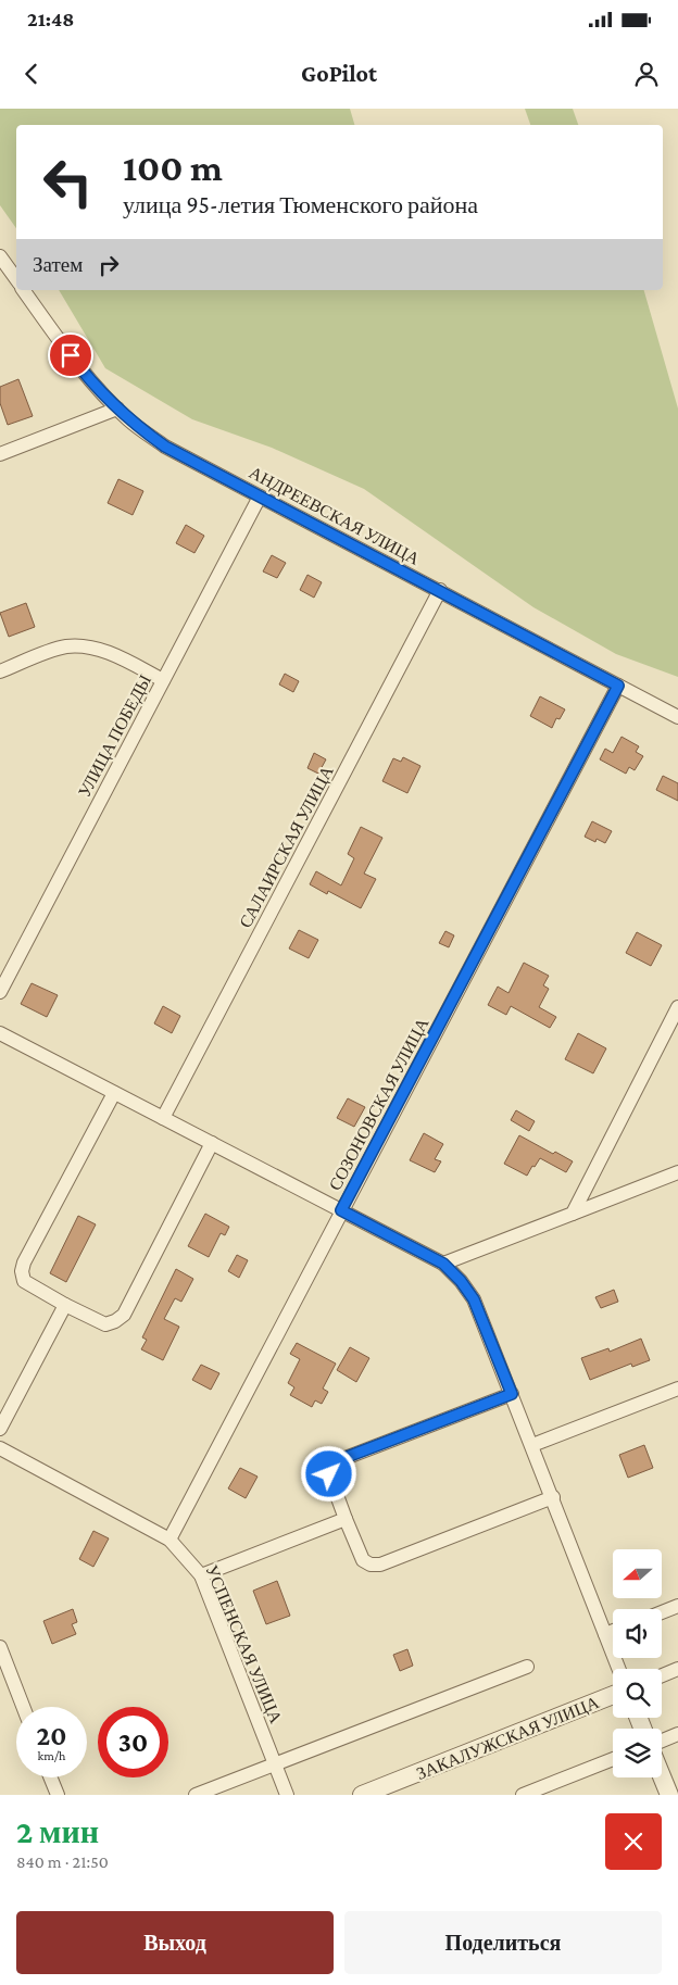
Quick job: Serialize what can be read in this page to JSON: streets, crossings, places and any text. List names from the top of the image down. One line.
{"streets":{"street":["АНДРЕЕВСКАЯ УЛИЦА","УЛИЦА ПОБЕДЫ","САЛАИРСКАЯ УЛИЦА","СОЗОНОВСКАЯ УЛИЦА","УСПЕНСКАЯ УЛИЦА","ЗАКАЛУЖСКАЯ УЛИЦА"]},"crossings":[["АНДРЕЕВСКАЯ УЛИЦА","УЛИЦА ПОБЕДЫ"],["АНДРЕЕВСКАЯ УЛИЦА","САЛАИРСКАЯ УЛИЦА"],["АНДРЕЕВСКАЯ УЛИЦА","СОЗОНОВСКАЯ УЛИЦА"],["СОЗОНОВСКАЯ УЛИЦА","УСПЕНСКАЯ УЛИЦА"]],"north":"left","page":{"status":"21:48","header":"GoPilot","turn":["100 m","улица 95-летия Тюменского района"],"then":"Затем","speed":"20 km/h","limit":"30","heading":["2 мин","840 m · 21:50"],"buttons":["Выход","Поделиться"]}}
